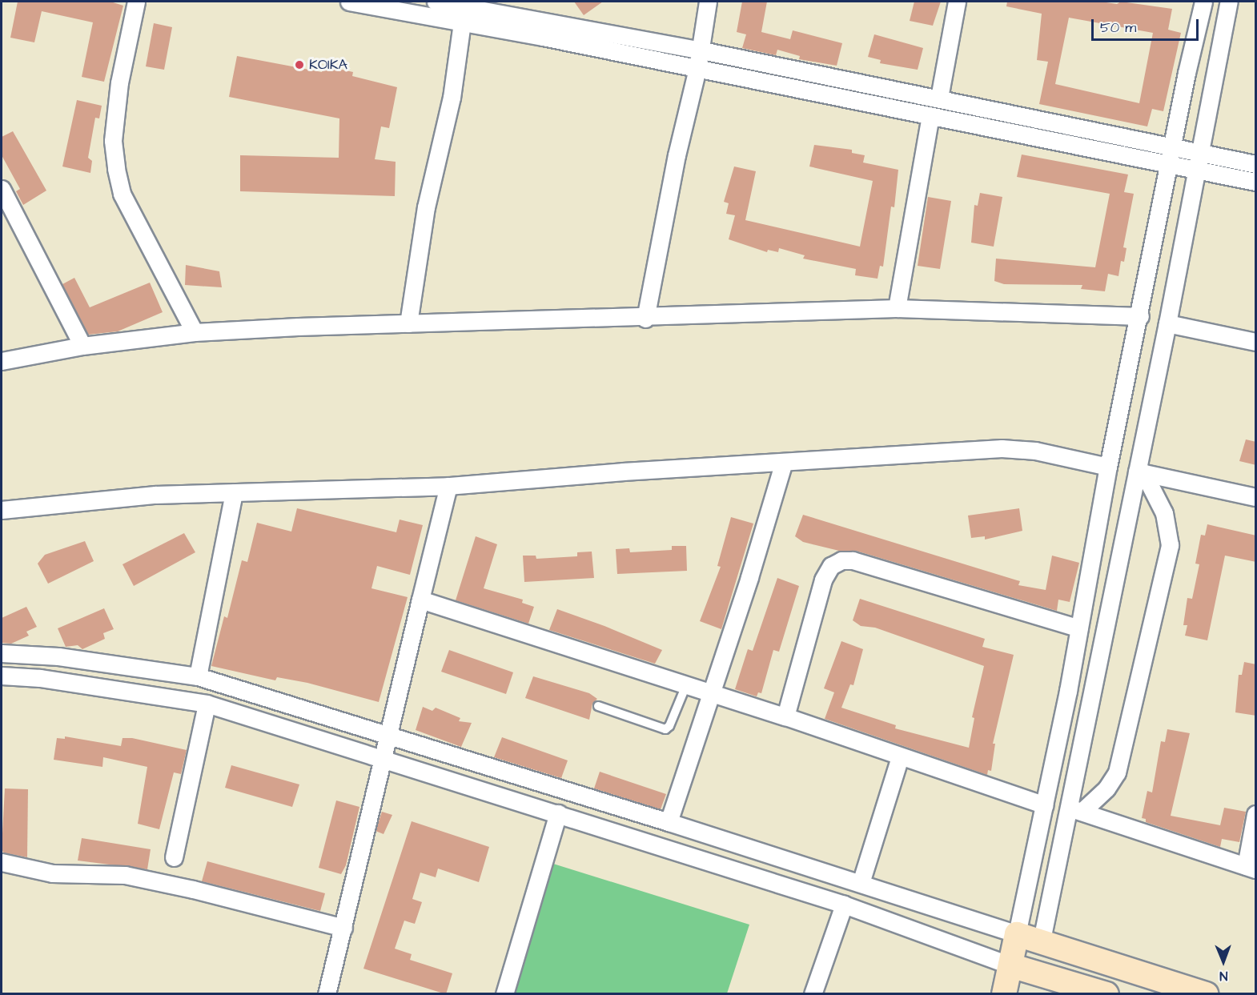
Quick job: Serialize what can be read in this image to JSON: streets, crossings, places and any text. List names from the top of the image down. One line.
{"places":["KOIKA"],"scale_bar":"50 m","north":"bottom"}
